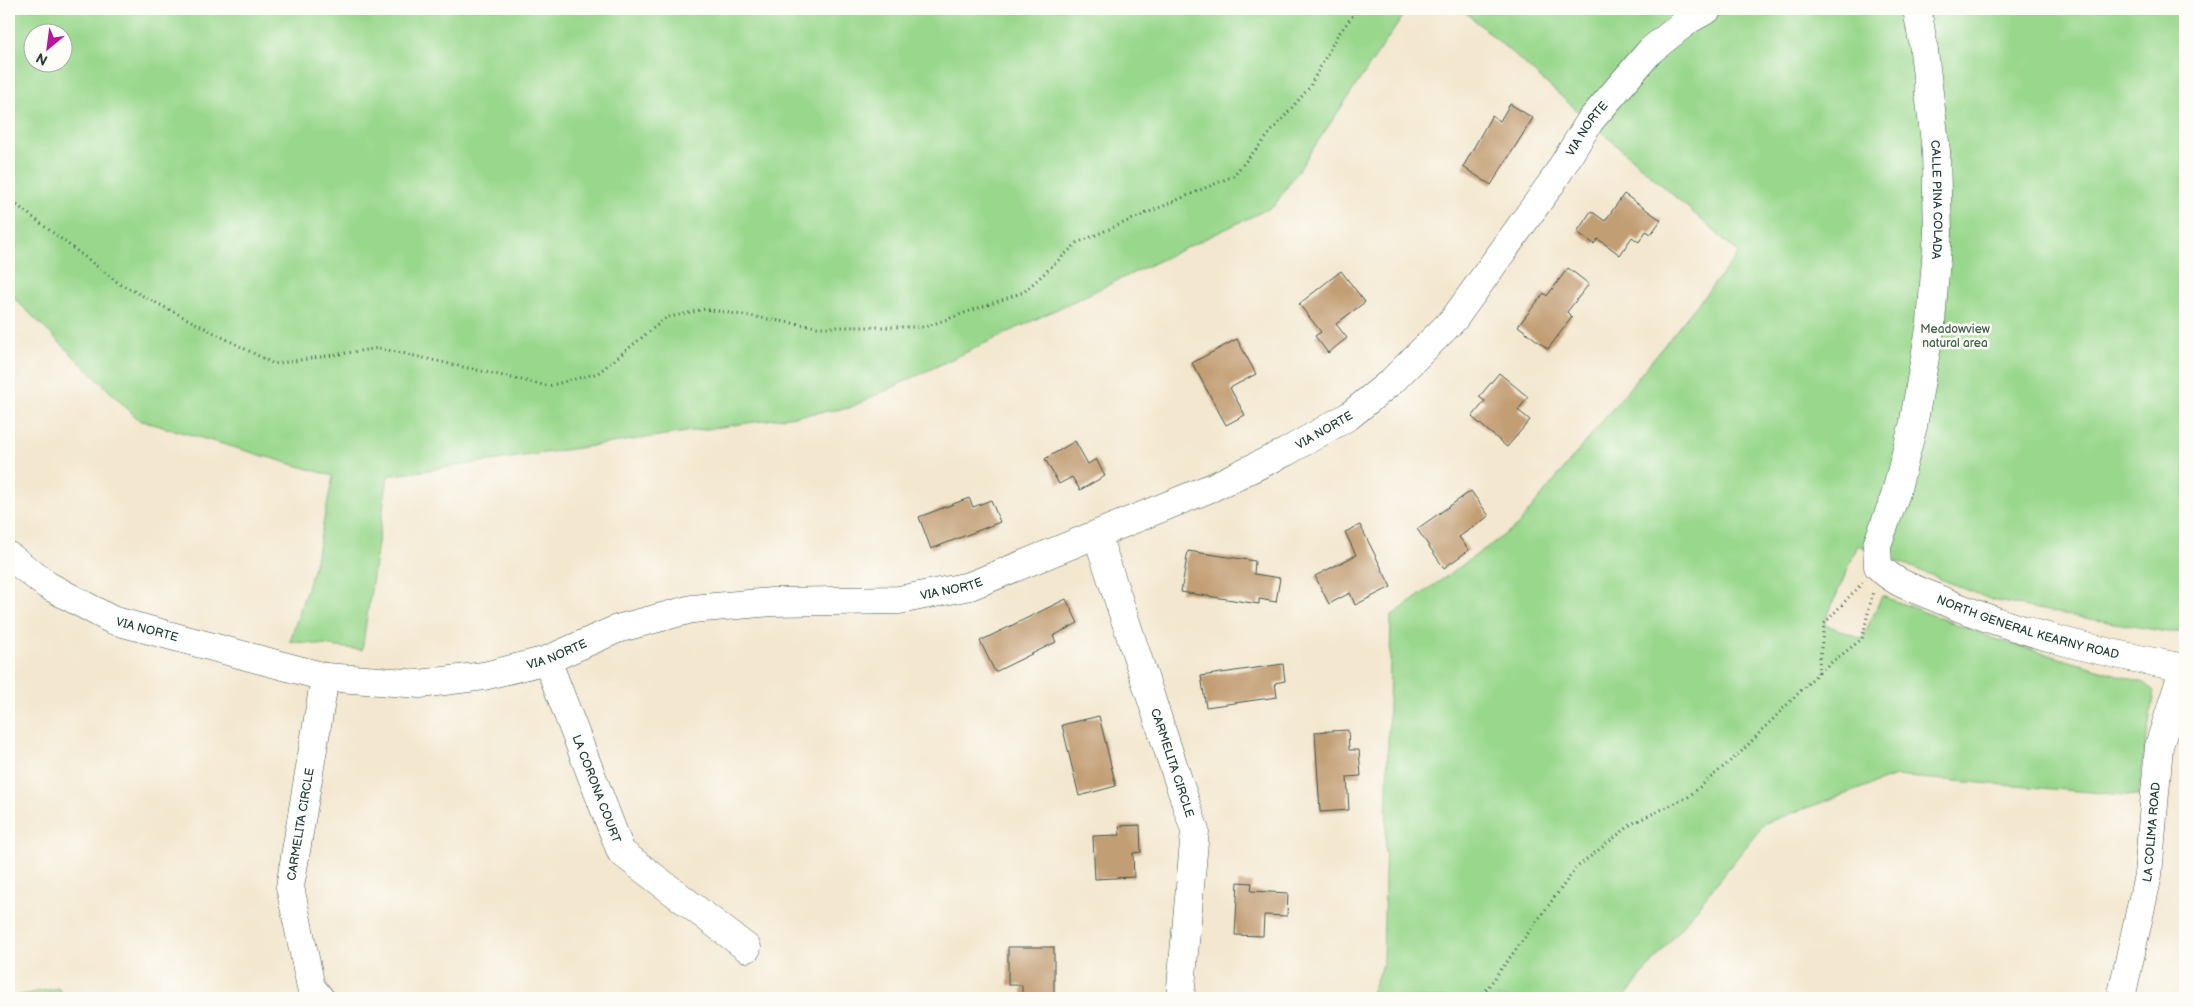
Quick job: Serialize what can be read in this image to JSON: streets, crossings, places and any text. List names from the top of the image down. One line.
{"streets":{"street":["VIA NORTE","CALLE PINA COLADA","NORTH GENERAL KEARNY ROAD","CARMELITA CIRCLE","LA CORONA COURT","LA COLIMA ROAD"]},"crossings":[["VIA NORTE","CARMELITA CIRCLE"],["VIA NORTE","LA CORONA COURT"],["CALLE PINA COLADA","NORTH GENERAL KEARNY ROAD"],["NORTH GENERAL KEARNY ROAD","LA COLIMA ROAD"]],"parks":["Meadowview natural area"],"north":"bottom left"}
